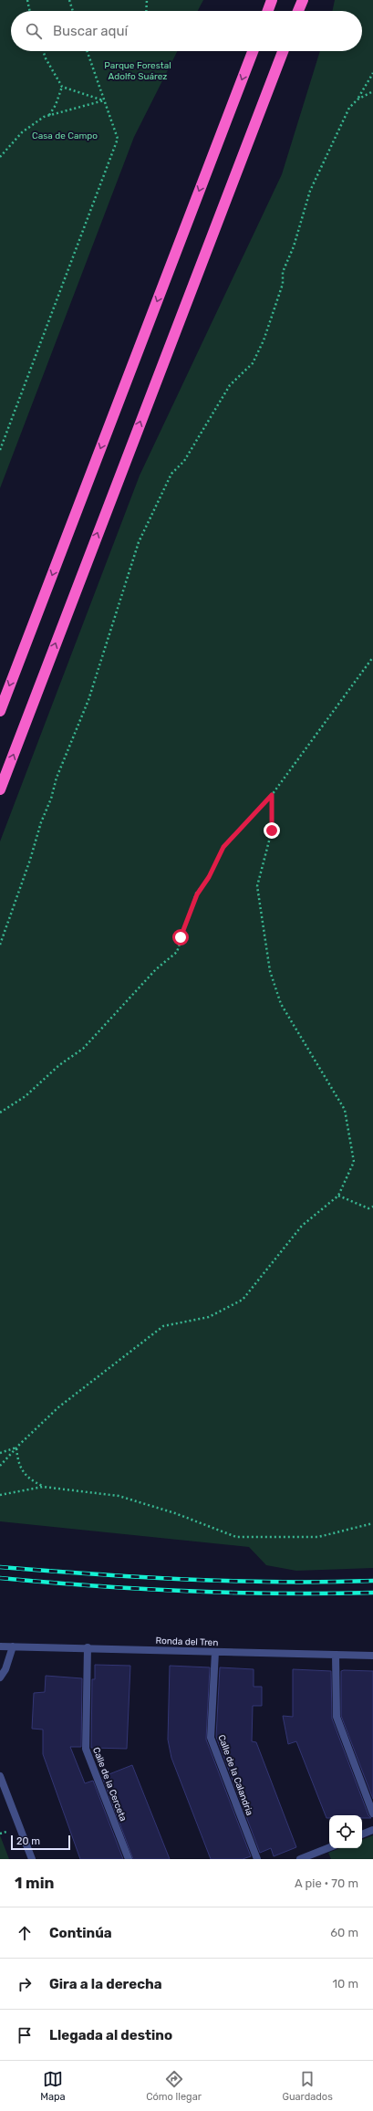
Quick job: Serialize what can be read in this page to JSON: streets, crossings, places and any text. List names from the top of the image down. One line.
{"streets":{"street":["Ronda del Tren","Calle de la Calandria","Calle de la Cerceta"]},"crossings":[["Ronda del Tren","Calle de la Calandria"],["Ronda del Tren","Calle de la Cerceta"]],"parks":["Parque Forestal Adolfo Suárez","Casa de Campo"],"scale_bar":"20 m","page":{"search":"Buscar aquí","scale":"20 m","heading":["1 min","A pie · 70 m"],"list":[["Continúa","60 m"],["Gira a la derecha","10 m"],"Llegada al destino"],"nav":["Mapa","Cómo llegar","Guardados"]}}
